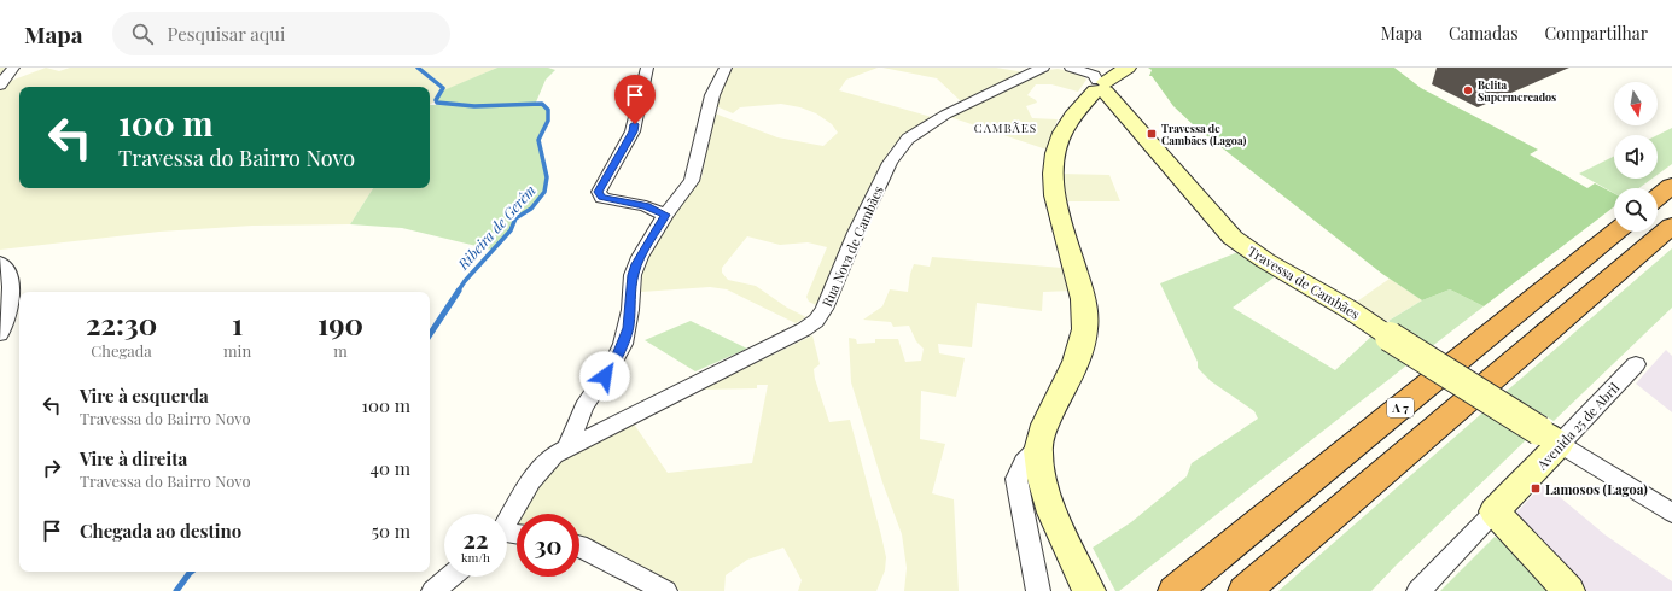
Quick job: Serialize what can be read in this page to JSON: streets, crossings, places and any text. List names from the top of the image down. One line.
{"streets":{"highway":["A 7"],"street":["Rua Nova de Cambães","Travessa de Cambães","Avenida 25 de Abril"]},"crossings":[["Travessa de Cambães","Avenida 25 de Abril"]],"districts":["CAMBÃES"],"water":["Ribeira de Gerêm"],"places":{"other":["Belita Supermercados"],"transit":["Travessa de Cambães (Lagoa)","Lamosos (Lagoa)"]},"north":"bottom","page":{"header":"Mapa","search":"Pesquisar aqui","nav":["Mapa","Camadas","Compartilhar"],"turn":["100 m","Travessa do Bairro Novo"],"eta":["22:30","Chegada","1","min","190","m"],"list":[{"name":"Vire à esquerda","note":"Travessa do Bairro Novo","value":"100 m"},{"name":"Vire à direita","note":"Travessa do Bairro Novo","value":"40 m"},{"name":"Chegada ao destino","value":"50 m"}],"speed":"22 km/h","limit":"30"}}
